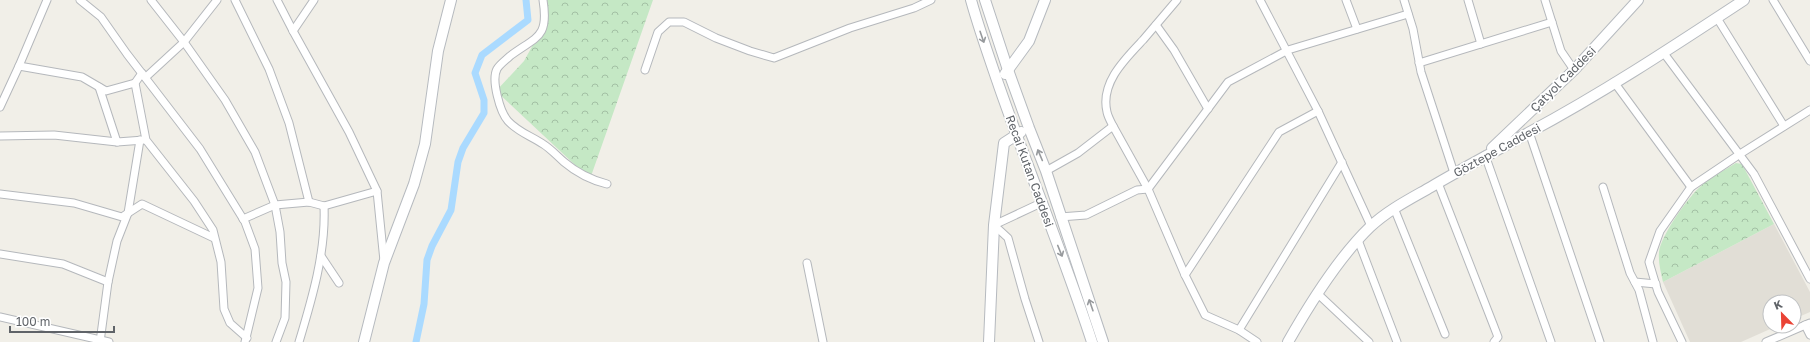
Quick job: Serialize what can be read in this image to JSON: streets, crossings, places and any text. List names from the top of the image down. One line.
{"streets":{"street":["Çatyol Caddesi","Göztepe Caddesi","Recai Kutan Caddesi"]},"crossings":[["Çatyol Caddesi","Göztepe Caddesi"]],"scale_bar":"100 m","north":"top left"}
